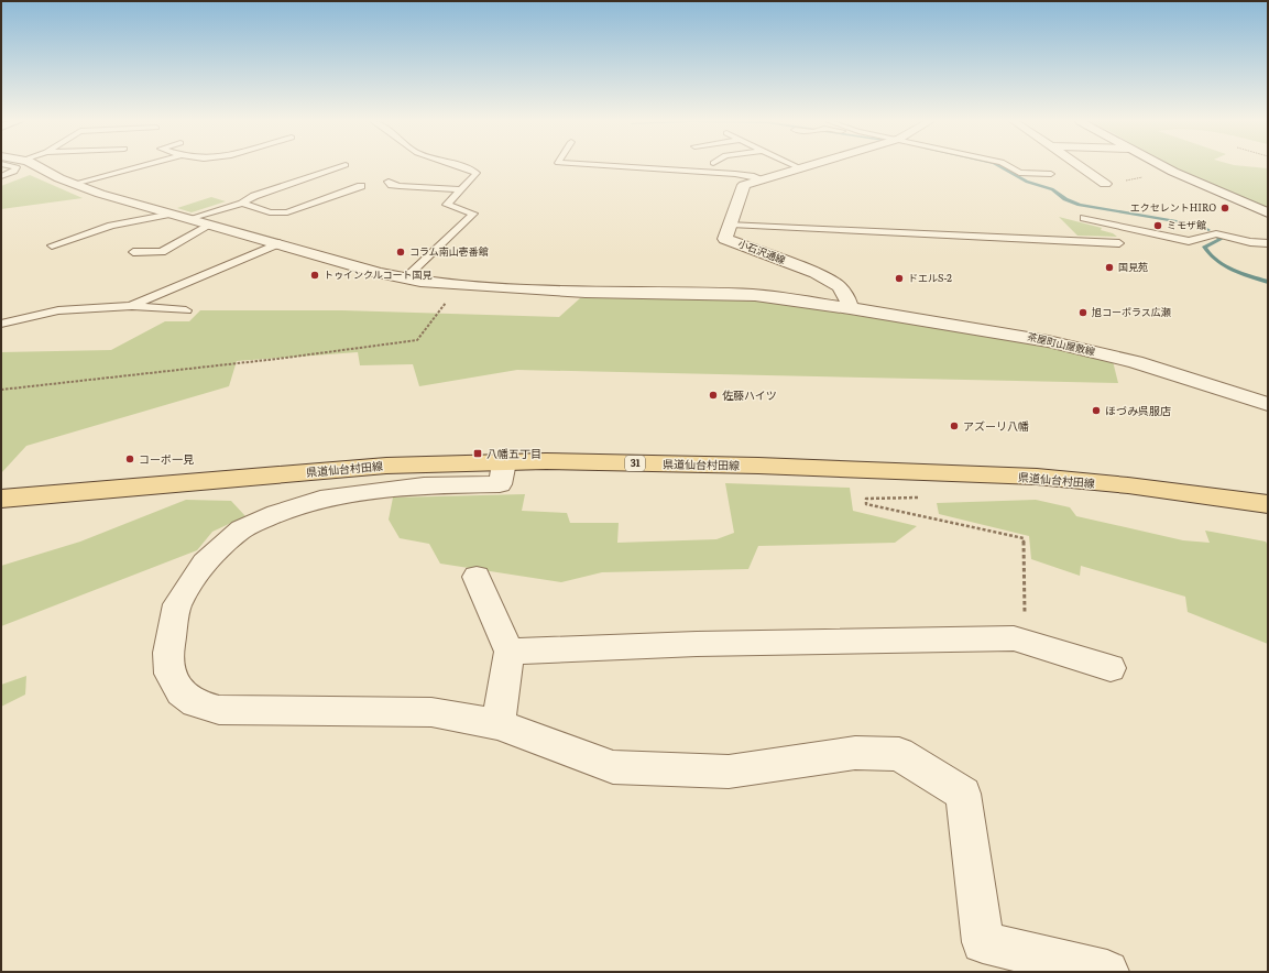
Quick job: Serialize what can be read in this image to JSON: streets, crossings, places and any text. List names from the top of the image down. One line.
{"streets":{"main road":["31","県道仙台村田線"],"street":["小石沢通線","茶屋町山屋敷線"]},"crossings":[["小石沢通線","茶屋町山屋敷線"]],"places":{"other":["エクセレントHIRO","ミモザ館","コラム南山壱番館","国見苑","トゥインクルコート国見","ドエルS-2","旭コーポラス広瀬","佐藤ハイツ","ほづみ呉服店","アズーリ八幡","コーポ一見"],"transit":["八幡五丁目"]}}
